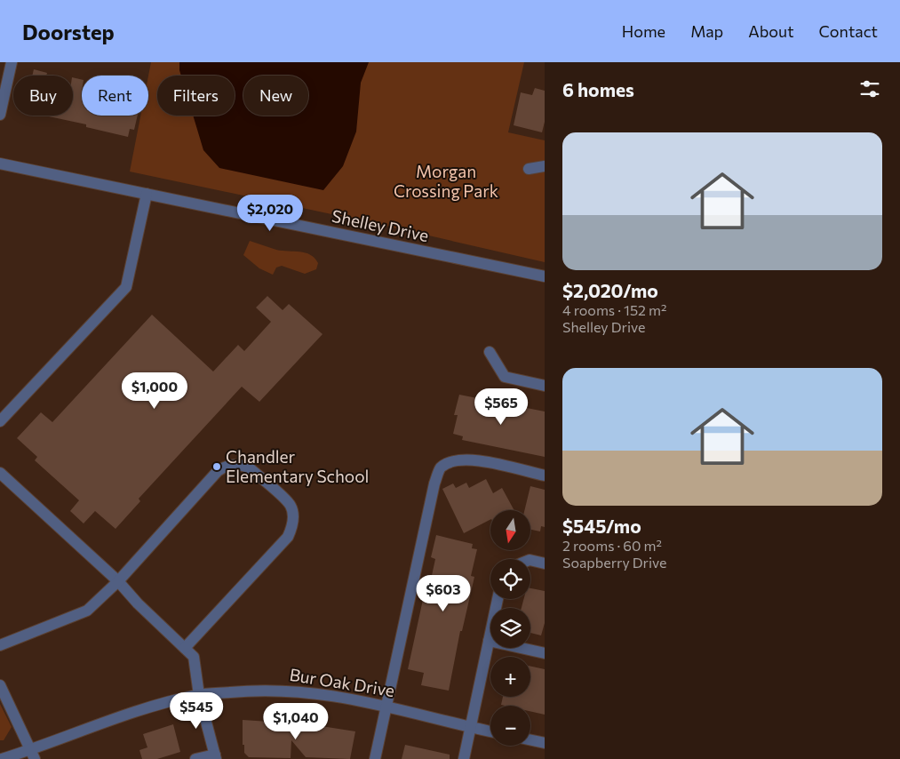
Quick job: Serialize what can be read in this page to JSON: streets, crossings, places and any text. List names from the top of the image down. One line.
{"streets":{"street":["Shelley Drive","Bur Oak Drive"]},"parks":["Morgan Crossing Park"],"places":["Chandler Elementary School"],"north":"bottom","page":{"header":"Doorstep","nav":["Home","Map","About","Contact"],"heading":"6 homes","chip":["Buy","Rent","Filters","New"],"list":[{"name":"$2,020/mo","note":"4 rooms · 152 m² · Shelley Drive"},{"name":"$545/mo","note":"2 rooms · 60 m² · Soapberry Drive"}],"price":["$2,020","$1,000","$565","$603","$545","$1,040"],"map_buttons":["+","−"]}}
